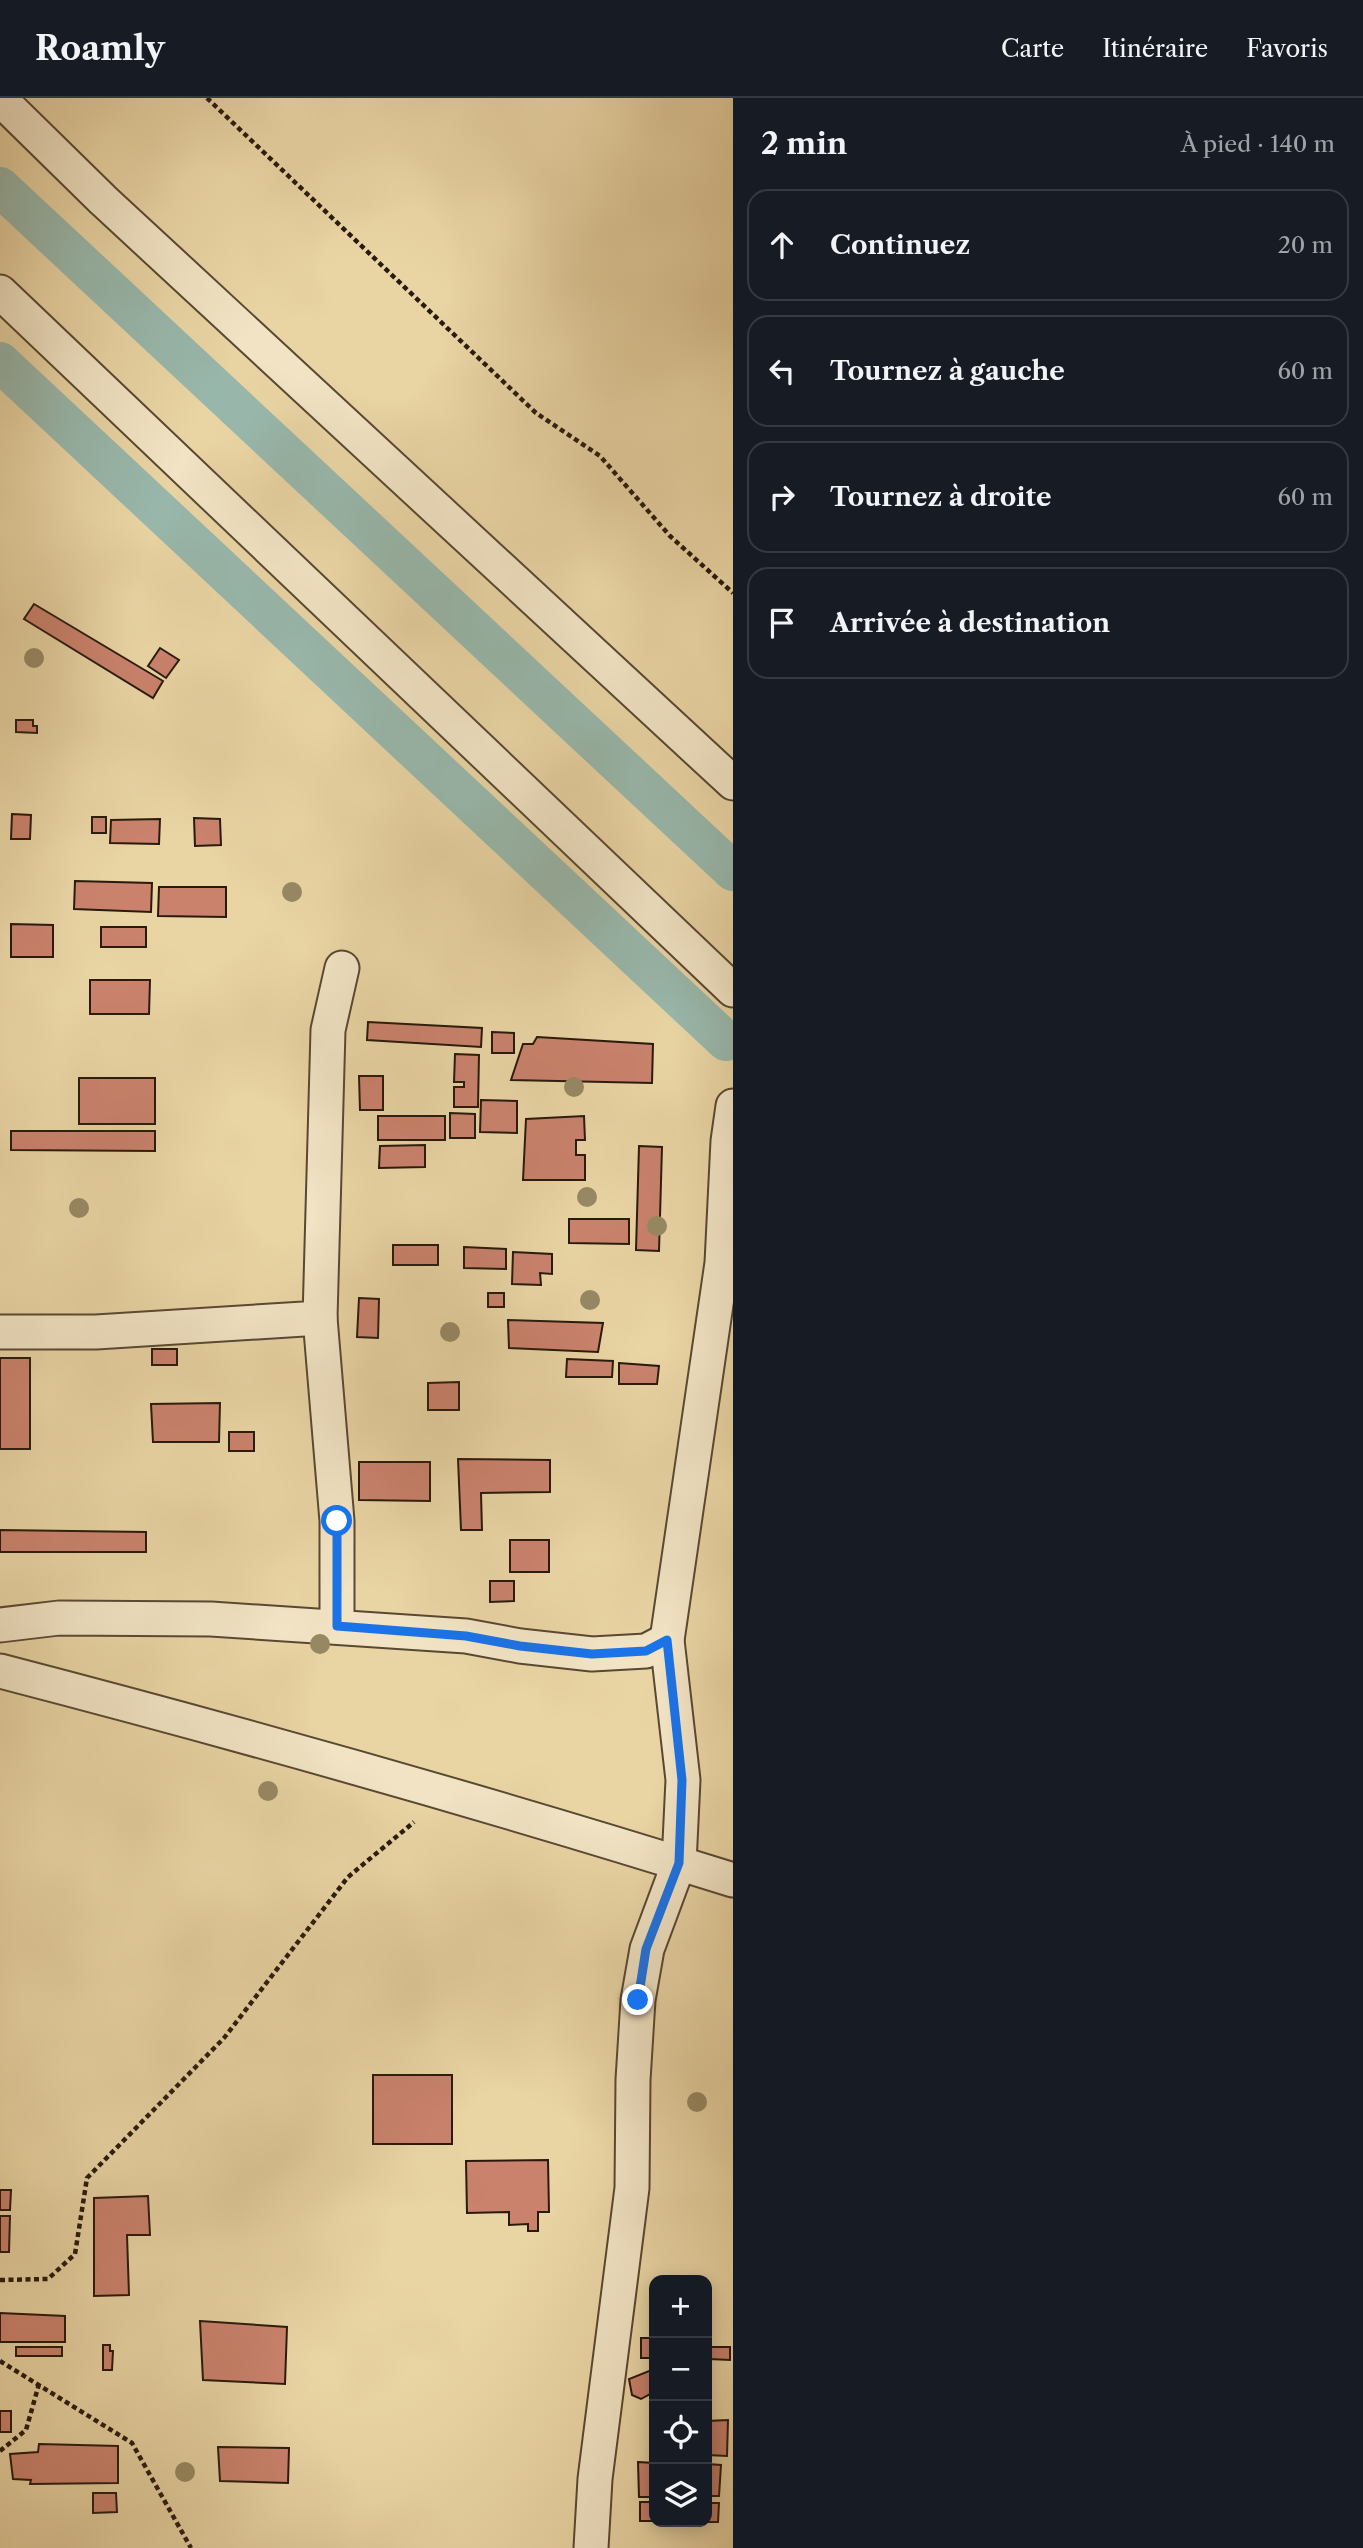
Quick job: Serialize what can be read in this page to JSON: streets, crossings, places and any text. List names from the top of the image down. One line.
{"page":{"header":"Roamly","nav":["Carte","Itinéraire","Favoris"],"heading":["2 min","À pied · 140 m"],"list":[["Continuez","20 m"],["Tournez à gauche","60 m"],["Tournez à droite","60 m"],"Arrivée à destination"],"map_buttons":["+","−"]}}
